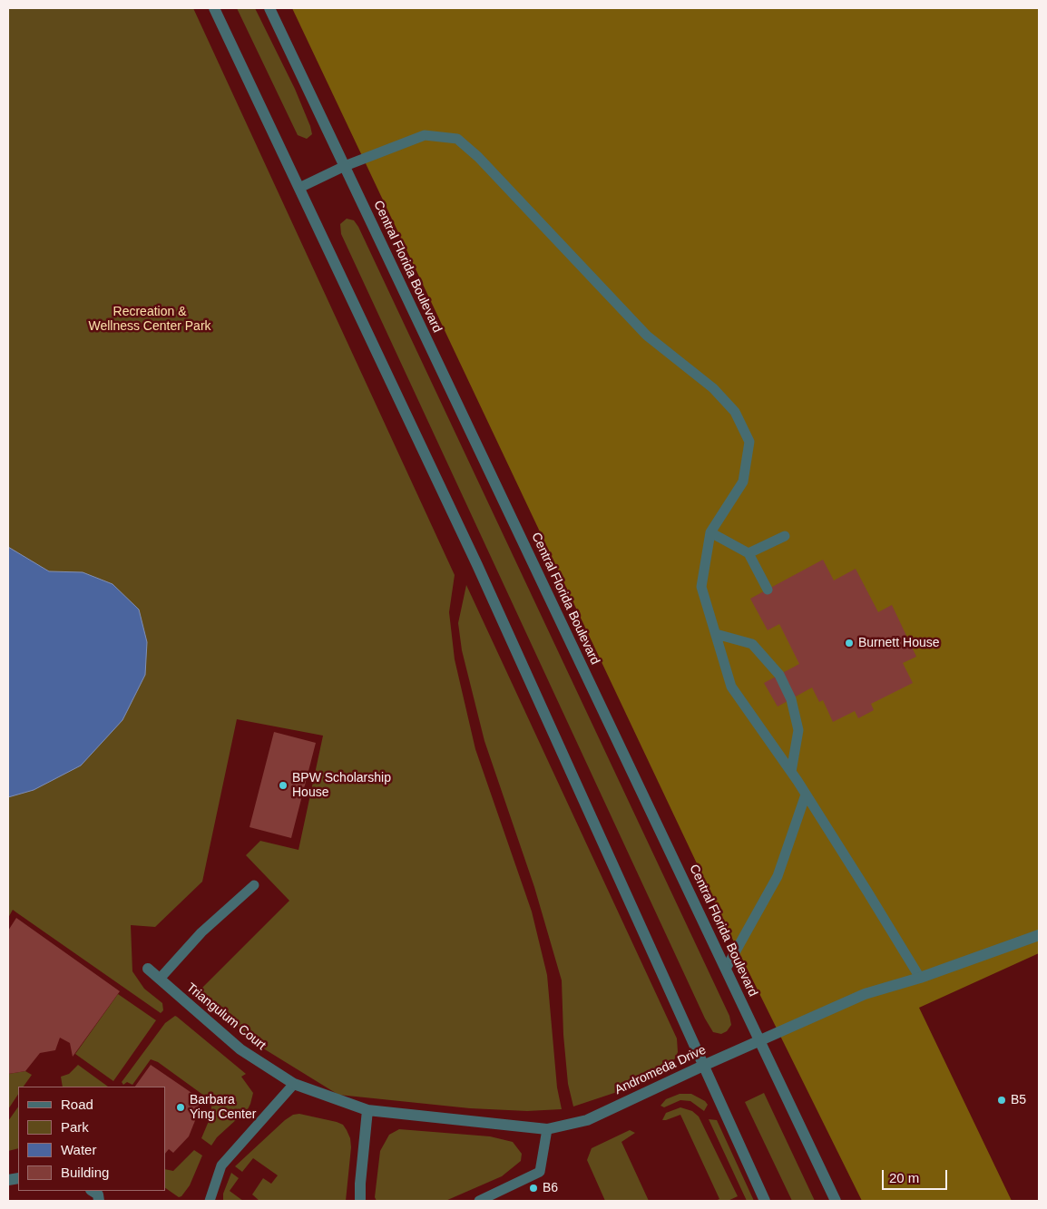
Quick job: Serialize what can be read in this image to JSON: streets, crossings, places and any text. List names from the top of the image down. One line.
{"streets":{"street":["Central Florida Boulevard","Triangulum Court","Andromeda Drive"]},"crossings":[["Central Florida Boulevard","Andromeda Drive"],["Triangulum Court","Andromeda Drive"]],"parks":["Recreation & Wellness Center Park"],"places":["Burnett House","BPW Scholarship House","B5","Barbara Ying Center","B6"],"legend":["Road","Park","Water","Building"],"scale_bar":"20 m"}
